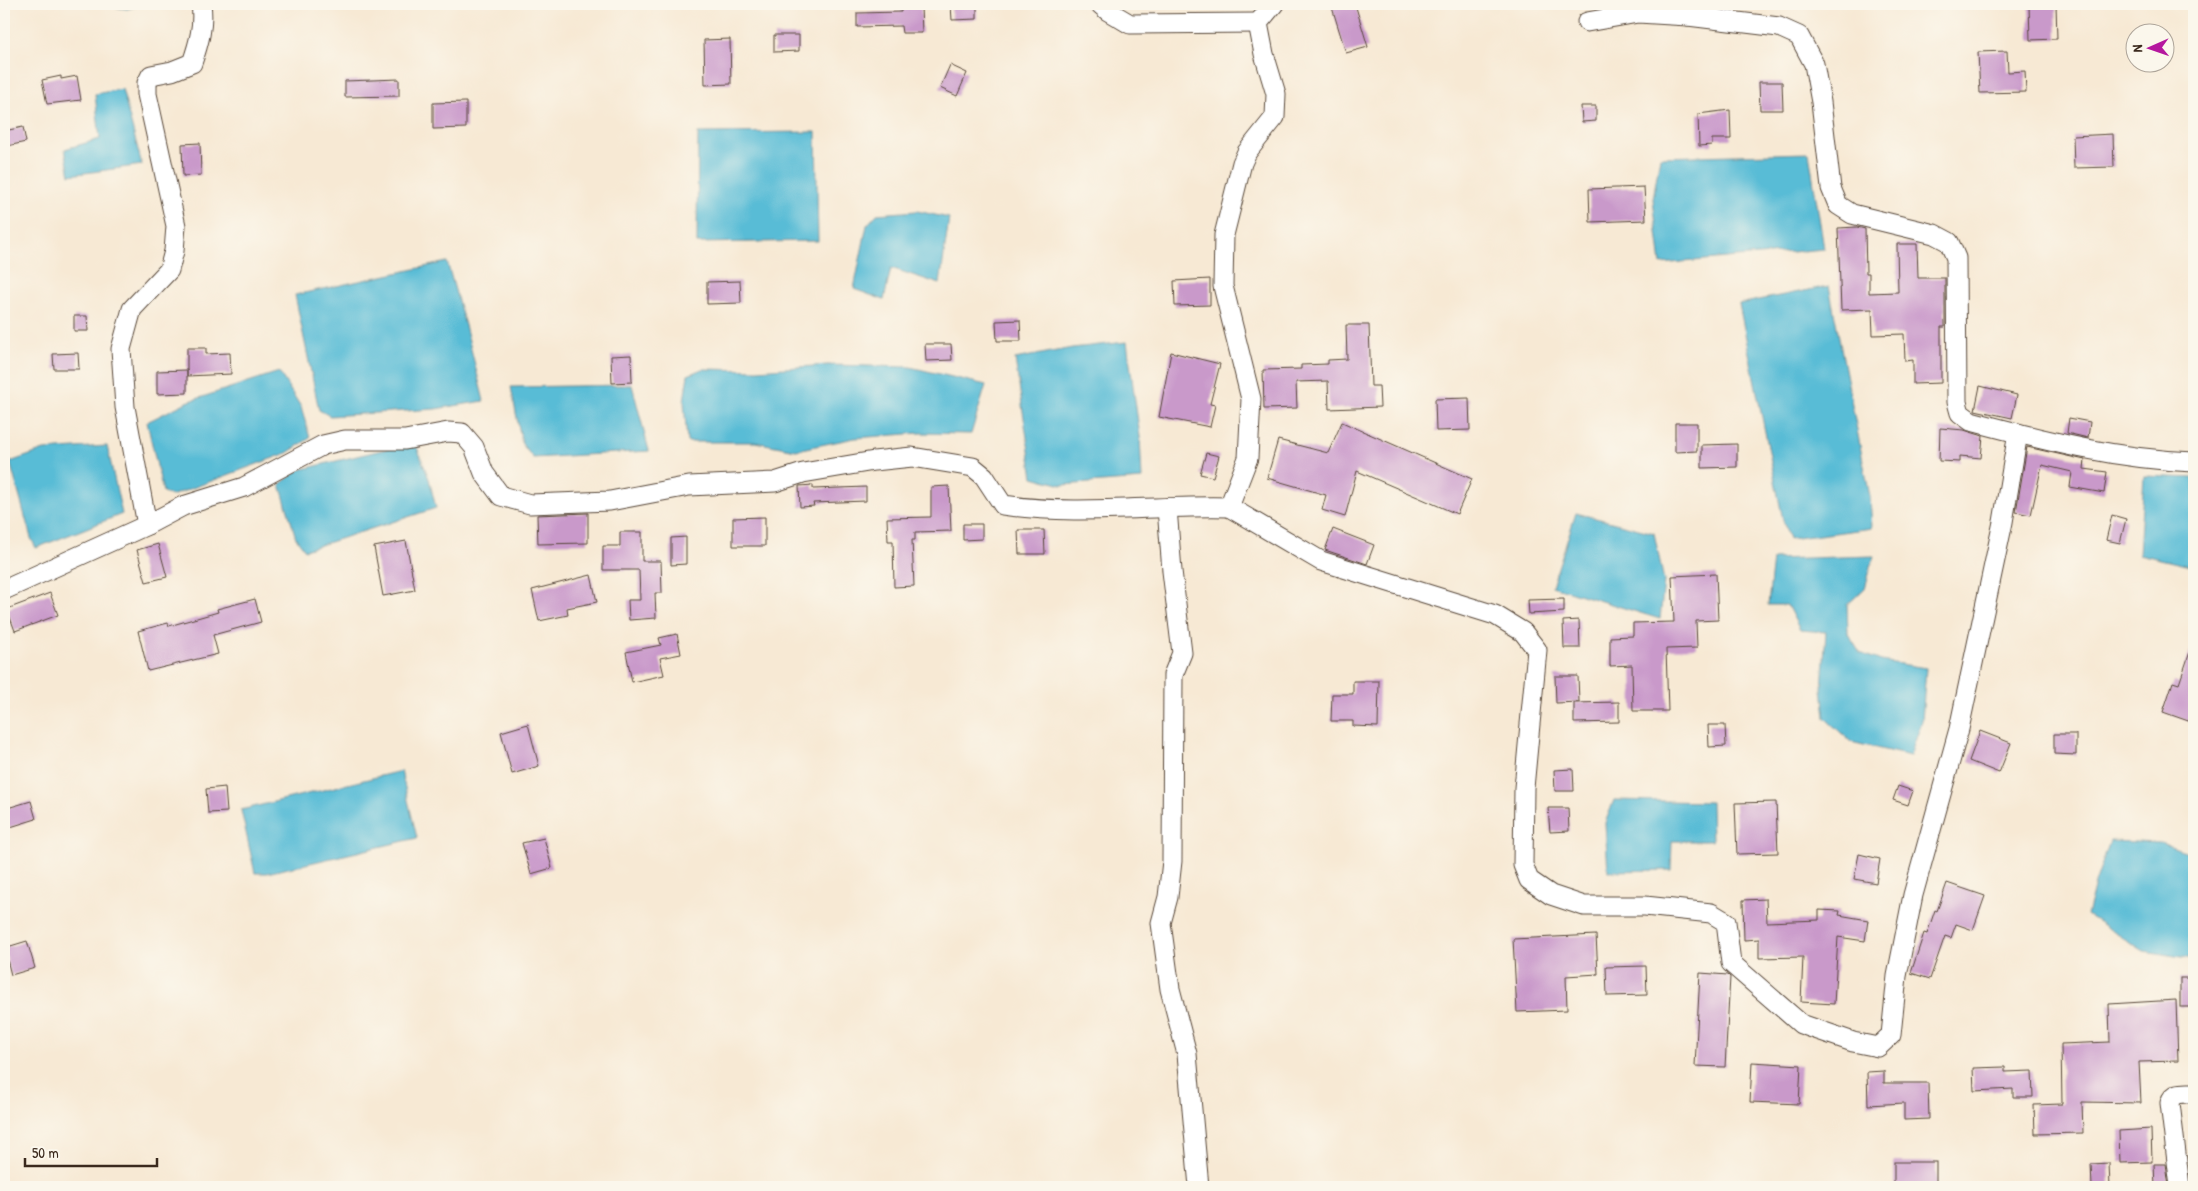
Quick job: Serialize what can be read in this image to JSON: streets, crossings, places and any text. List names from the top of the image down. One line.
{"scale_bar":"50 m","north":"left"}
